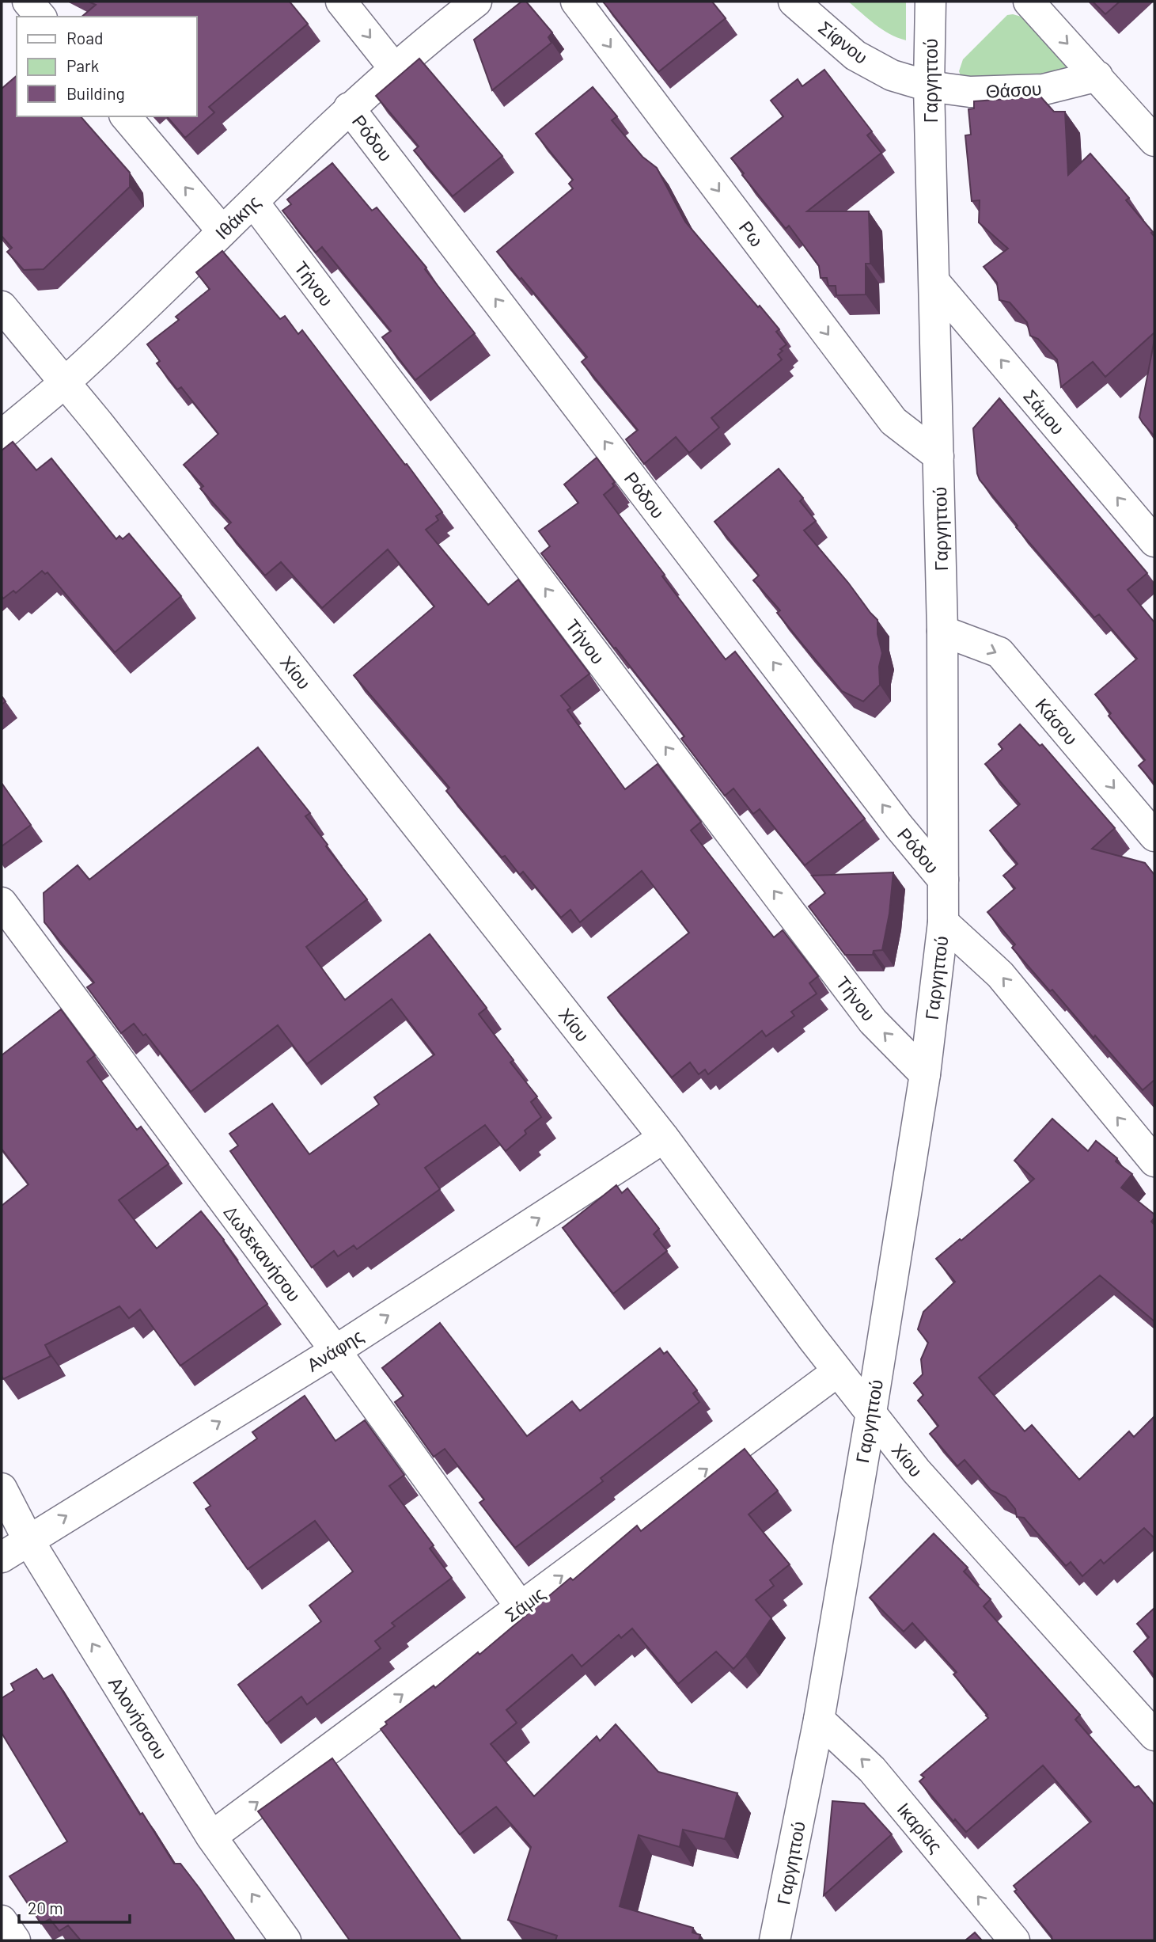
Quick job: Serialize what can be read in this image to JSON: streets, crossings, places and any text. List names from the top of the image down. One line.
{"streets":{"street":["Σίφνου","Γαργηττού","Θάσου","Ρόδου","Ιθάκης","Ρω","Τήνου","Σάμου","Χίου","Κάσου","Δωδεκανήσου","Ανάφης","Σάμις","Αλονήσσου","Ικαρίας"]},"crossings":[["Σίφνου","Γαργηττού"],["Σίφνου","Θάσου"],["Γαργηττού","Θάσου"],["Γαργηττού","Ρόδου"],["Γαργηττού","Ρω"],["Γαργηττού","Τήνου"],["Γαργηττού","Σάμου"],["Γαργηττού","Χίου"],["Γαργηττού","Κάσου"],["Γαργηττού","Ικαρίας"],["Ρόδου","Ιθάκης"],["Ιθάκης","Τήνου"],["Ιθάκης","Χίου"],["Χίου","Ανάφης"],["Χίου","Σάμις"],["Δωδεκανήσου","Ανάφης"],["Δωδεκανήσου","Σάμις"],["Ανάφης","Αλονήσσου"],["Σάμις","Αλονήσσου"]],"one_way":["Ρόδου","Ρω","Τήνου","Σάμου","Κάσου","Ανάφης","Σάμις","Αλονήσσου","Ικαρίας"],"legend":["Road","Park","Building"],"scale_bar":"20 m"}
